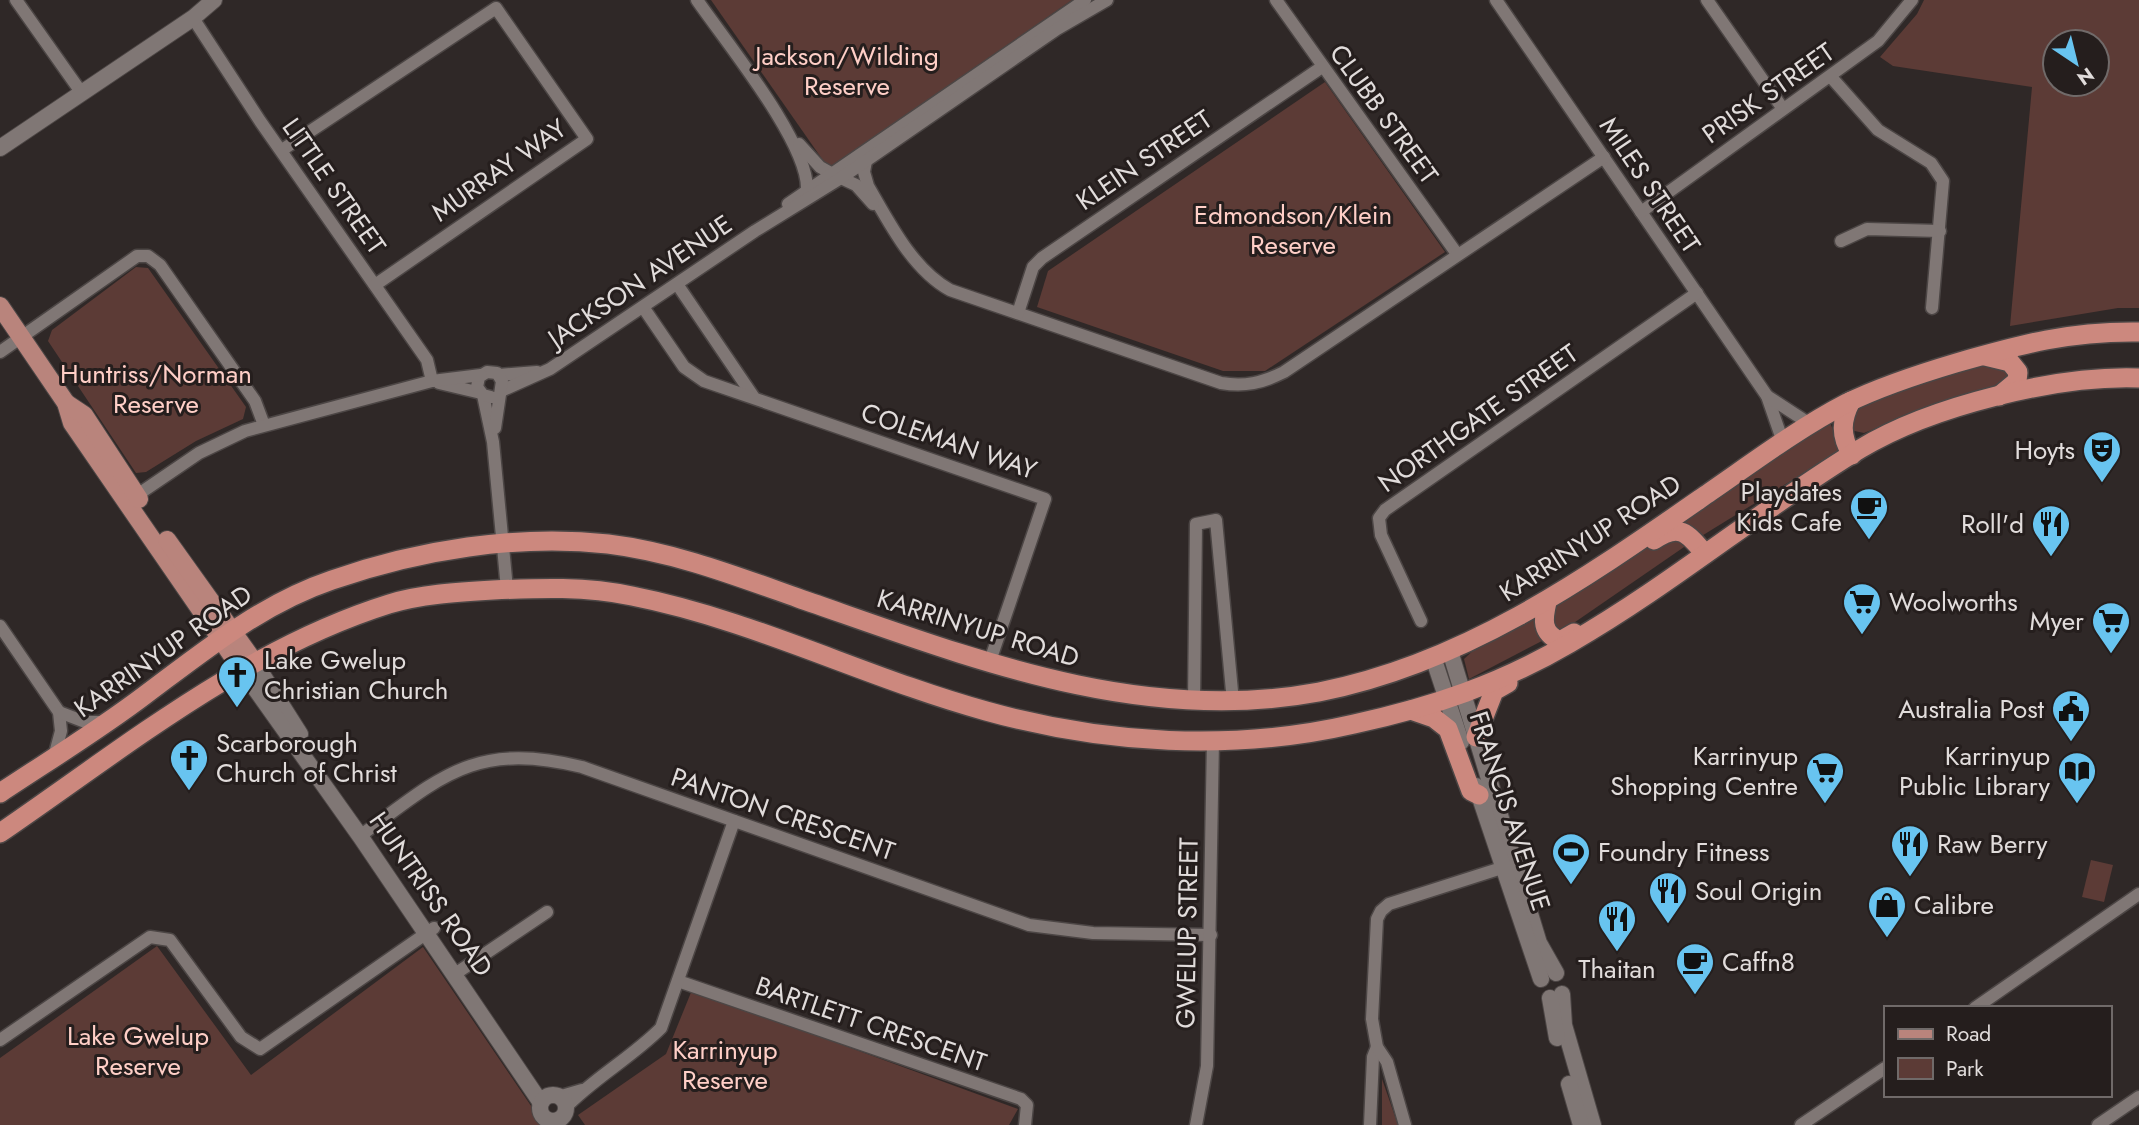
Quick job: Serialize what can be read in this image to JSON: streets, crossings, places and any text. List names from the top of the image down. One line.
{"streets":{"highway":["KARRINYUP ROAD"],"main road":["HUNTRISS ROAD"],"street":["PRISK STREET","CLUBB STREET","KLEIN STREET","MURRAY WAY","MILES STREET","LITTLE STREET","JACKSON AVENUE","NORTHGATE STREET","COLEMAN WAY","FRANCIS AVENUE","PANTON CRESCENT","GWELUP STREET","BARTLETT CRESCENT"]},"crossings":[["PRISK STREET","MILES STREET"],["CLUBB STREET","KLEIN STREET"],["MURRAY WAY","LITTLE STREET"],["MILES STREET","NORTHGATE STREET"],["MILES STREET","KARRINYUP ROAD"],["JACKSON AVENUE","COLEMAN WAY"],["COLEMAN WAY","KARRINYUP ROAD"],["KARRINYUP ROAD","FRANCIS AVENUE"],["KARRINYUP ROAD","HUNTRISS ROAD"],["PANTON CRESCENT","HUNTRISS ROAD"],["PANTON CRESCENT","GWELUP STREET"]],"parks":["Jackson/Wilding Reserve","Edmondson/Klein Reserve","Huntriss/Norman Reserve","Lake Gwelup Reserve","Karrinyup Reserve"],"places":{"theatre":["Hoyts"],"cafe":["Playdates Kids Cafe","Caffn8"],"restaurant":["Roll'd","Raw Berry","Soul Origin","Thaitan"],"supermarket":["Woolworths","Myer","Karrinyup Shopping Centre"],"church":["Lake Gwelup Christian Church","Scarborough Church of Christ"],"public building":["Australia Post"],"library":["Karrinyup Public Library"],"sports":["Foundry Fitness"],"shop":["Calibre"]},"legend":["Road","Park"],"north":"bottom right"}
